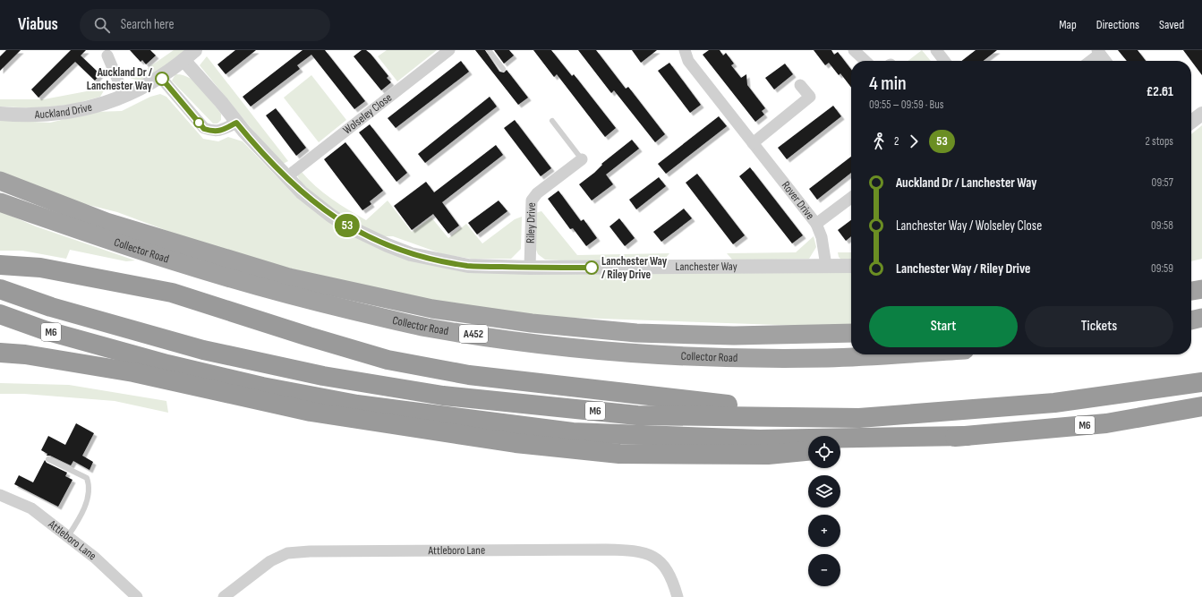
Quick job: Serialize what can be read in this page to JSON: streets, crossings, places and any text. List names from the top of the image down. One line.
{"streets":{"highway":["Collector Road","M6","A452"],"street":["Auckland Drive","Wolseley Close","Rover Drive","Riley Drive","Lanchester Way","Attleboro Lane"]},"crossings":[["Auckland Drive","Lanchester Way"],["Wolseley Close","Lanchester Way"],["Rover Drive","Lanchester Way"],["Riley Drive","Lanchester Way"]],"places":["Auckland Dr / Lanchester Way","Lanchester Way / Riley Drive"],"lines":["bus line 53"],"page":{"header":"Viabus","search":"Search here","nav":["Map","Directions","Saved"],"on_map":"53","heading":["4 min","09:55 – 09:59 · Bus","£2.61"],"legs":["2","53","2 stops"],"list":[{"name":"Auckland Dr / Lanchester Way","value":"09:57"},{"name":"Lanchester Way / Wolseley Close","value":"09:58"},{"name":"Lanchester Way / Riley Drive","value":"09:59"}],"buttons":["Start","Tickets"],"map_buttons":["+","−"]}}
